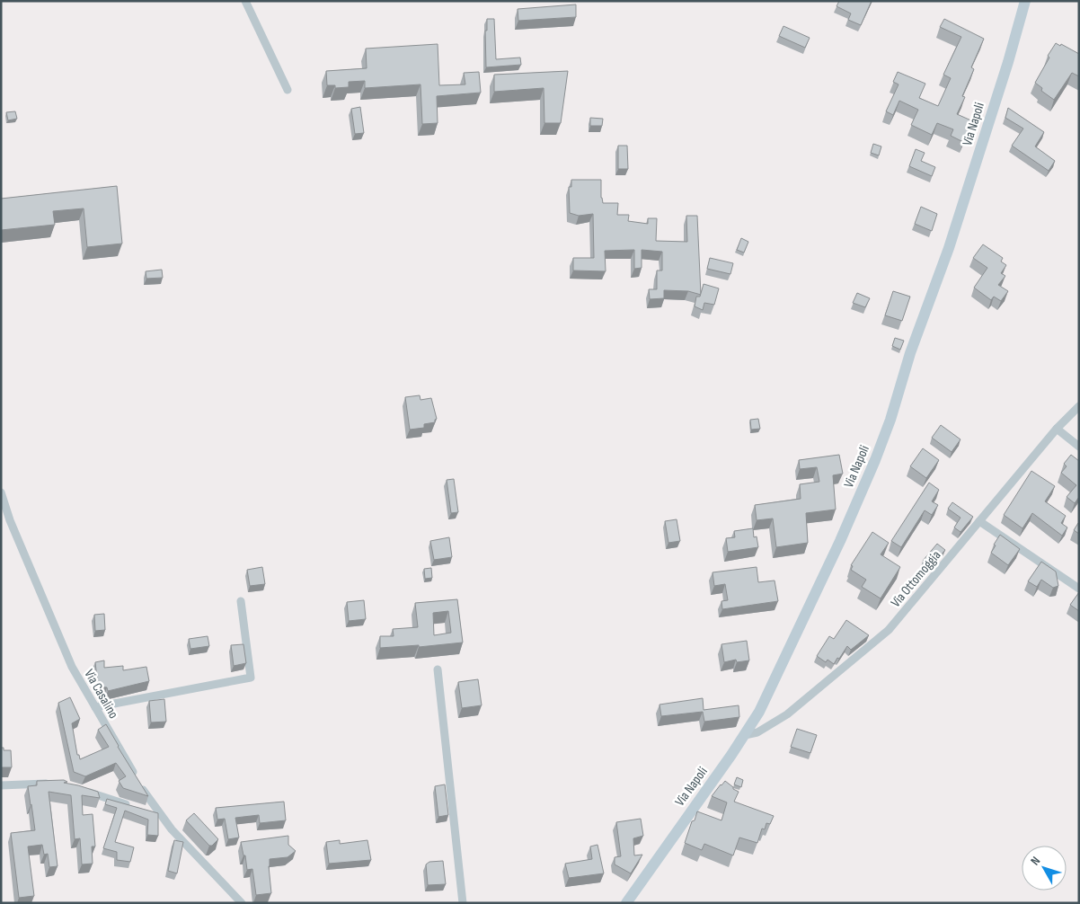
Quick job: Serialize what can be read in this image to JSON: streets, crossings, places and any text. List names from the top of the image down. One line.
{"streets":{"street":["Via Napoli","Via Ottomoggia","Via Casalino"]},"crossings":[["Via Napoli","Via Ottomoggia"]],"north":"top left"}
